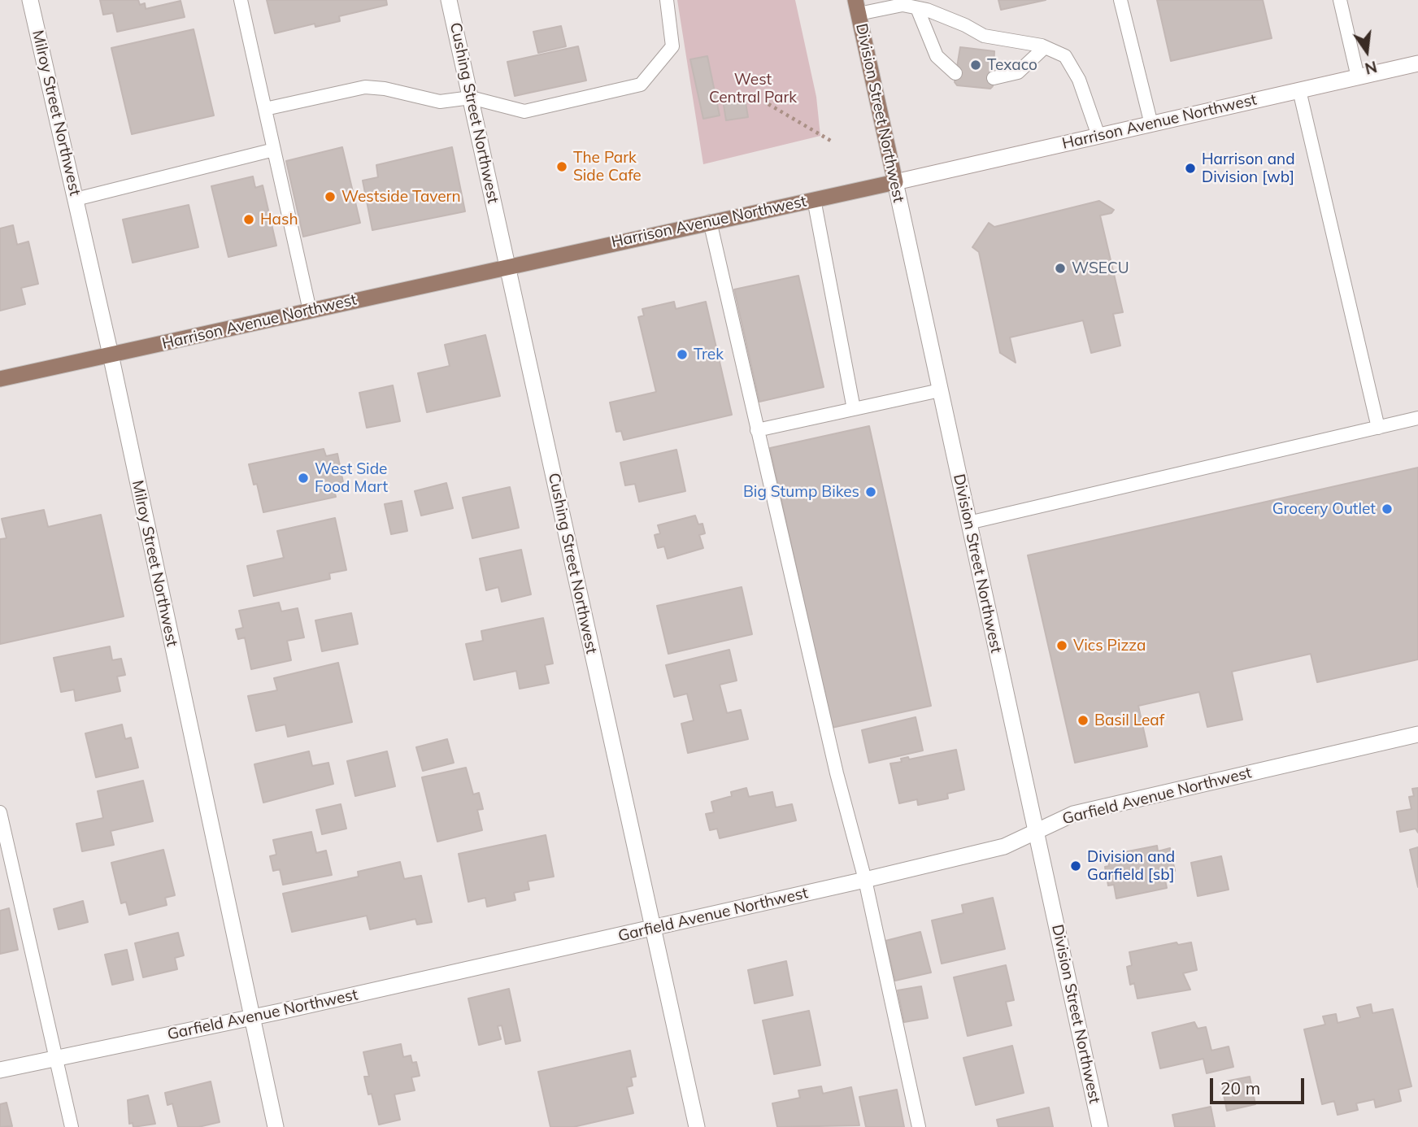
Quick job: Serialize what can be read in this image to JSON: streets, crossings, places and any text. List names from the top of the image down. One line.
{"streets":{"main road":["Division Street Northwest","Harrison Avenue Northwest"],"street":["Milroy Street Northwest","Cushing Street Northwest","Garfield Avenue Northwest"]},"crossings":[["Milroy Street Northwest","Harrison Avenue Northwest"],["Milroy Street Northwest","Garfield Avenue Northwest"],["Cushing Street Northwest","Harrison Avenue Northwest"],["Cushing Street Northwest","Garfield Avenue Northwest"],["Division Street Northwest","Harrison Avenue Northwest"],["Division Street Northwest","Garfield Avenue Northwest"]],"parks":["West Central Park"],"places":["Texaco","The Park Side Cafe","Harrison and Division [wb]","Westside Tavern","Hash","WSECU","Trek","West Side Food Mart","Big Stump Bikes","Grocery Outlet","Vics Pizza","Basil Leaf","Division and Garfield [sb]"],"scale_bar":"20 m","north":"bottom"}
